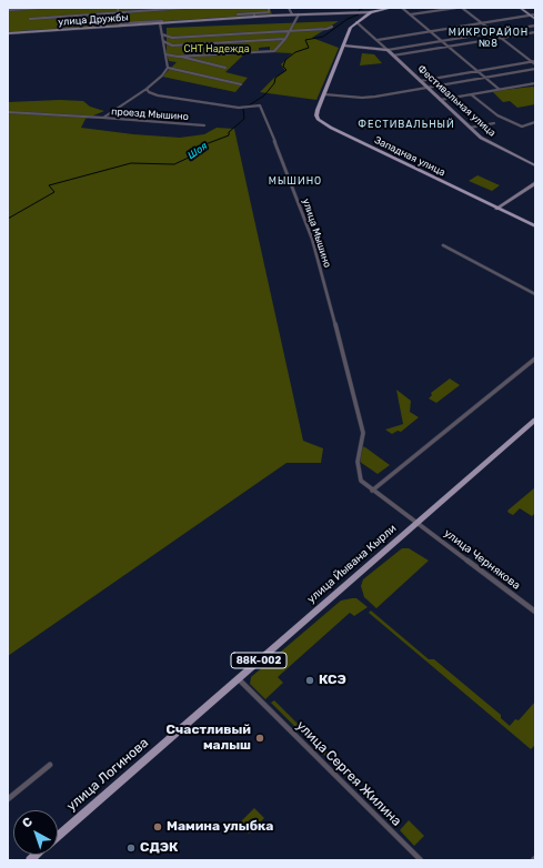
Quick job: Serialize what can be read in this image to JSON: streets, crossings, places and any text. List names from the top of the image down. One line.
{"streets":{"main road":["улица Дружбы","Фестивальная улица","Западная улица","улица Йывана Кырли","88К-002","улица Логинова"],"street":["проезд Мышино","улица Мышино","улица Чернякова","улица Сергея Жилина"]},"crossings":[["улица Дружбы","Западная улица"],["Фестивальная улица","Западная улица"],["проезд Мышино","улица Мышино"],["улица Мышино","улица Чернякова"],["улица Чернякова","улица Йывана Кырли"],["улица Йывана Кырли","улица Сергея Жилина"],["улица Йывана Кырли","улица Логинова"]],"districts":["МИКРОРАЙОН №8","ФЕСТИВАЛЬНЫЙ","МЫШИНО"],"water":["Шоя"],"parks":["СНТ Надежда"],"places":["КСЭ","Счастливый малыш","Мамина улыбка","СДЭК"],"north":"top left"}
